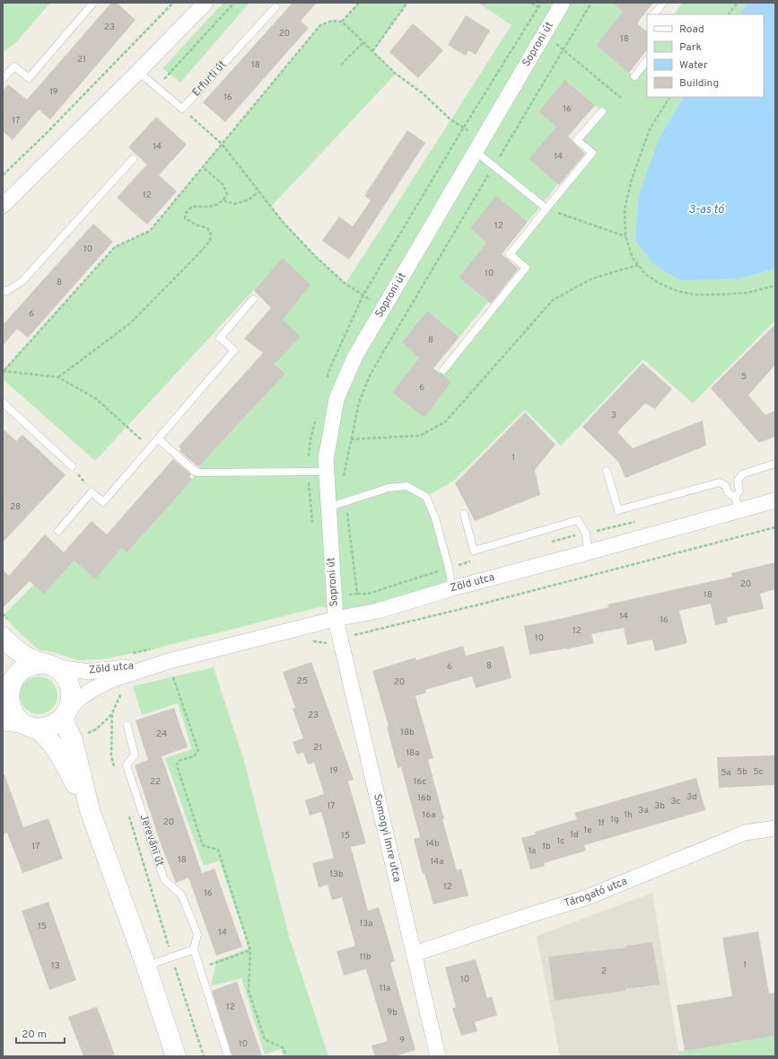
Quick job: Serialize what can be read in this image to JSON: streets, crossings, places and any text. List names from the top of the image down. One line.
{"streets":{"street":["Soproni út","Zöld utca","Somogyi Imre utca","Tárogató utca"],"lane":["Erfurti út","Jereváni út"]},"crossings":[["Soproni út","Zöld utca"],["Soproni út","Somogyi Imre utca"],["Zöld utca","Somogyi Imre utca"],["Somogyi Imre utca","Tárogató utca"]],"water":["3-as tó"],"house_numbers":["23","20","18","21","18","19","16","16","17","14","14","12","12","10","10","8","6","8","5","6","3","1","28","20","18","14","16","12","10","8","6","25","20","23","18b","24","21","18a","19","5b","5c","5a","22","16c","3d","16b","3c","17","3b","3a","16a","1h","1g","20","1f","1e","1d","15","1c","14b","17","1b","1a","18","14a","13b","12","16","13a","15","14","11b","1","13","2","10","11a","12","9b","9","10"],"legend":["Road","Park","Water","Building"],"scale_bar":"20 m"}
